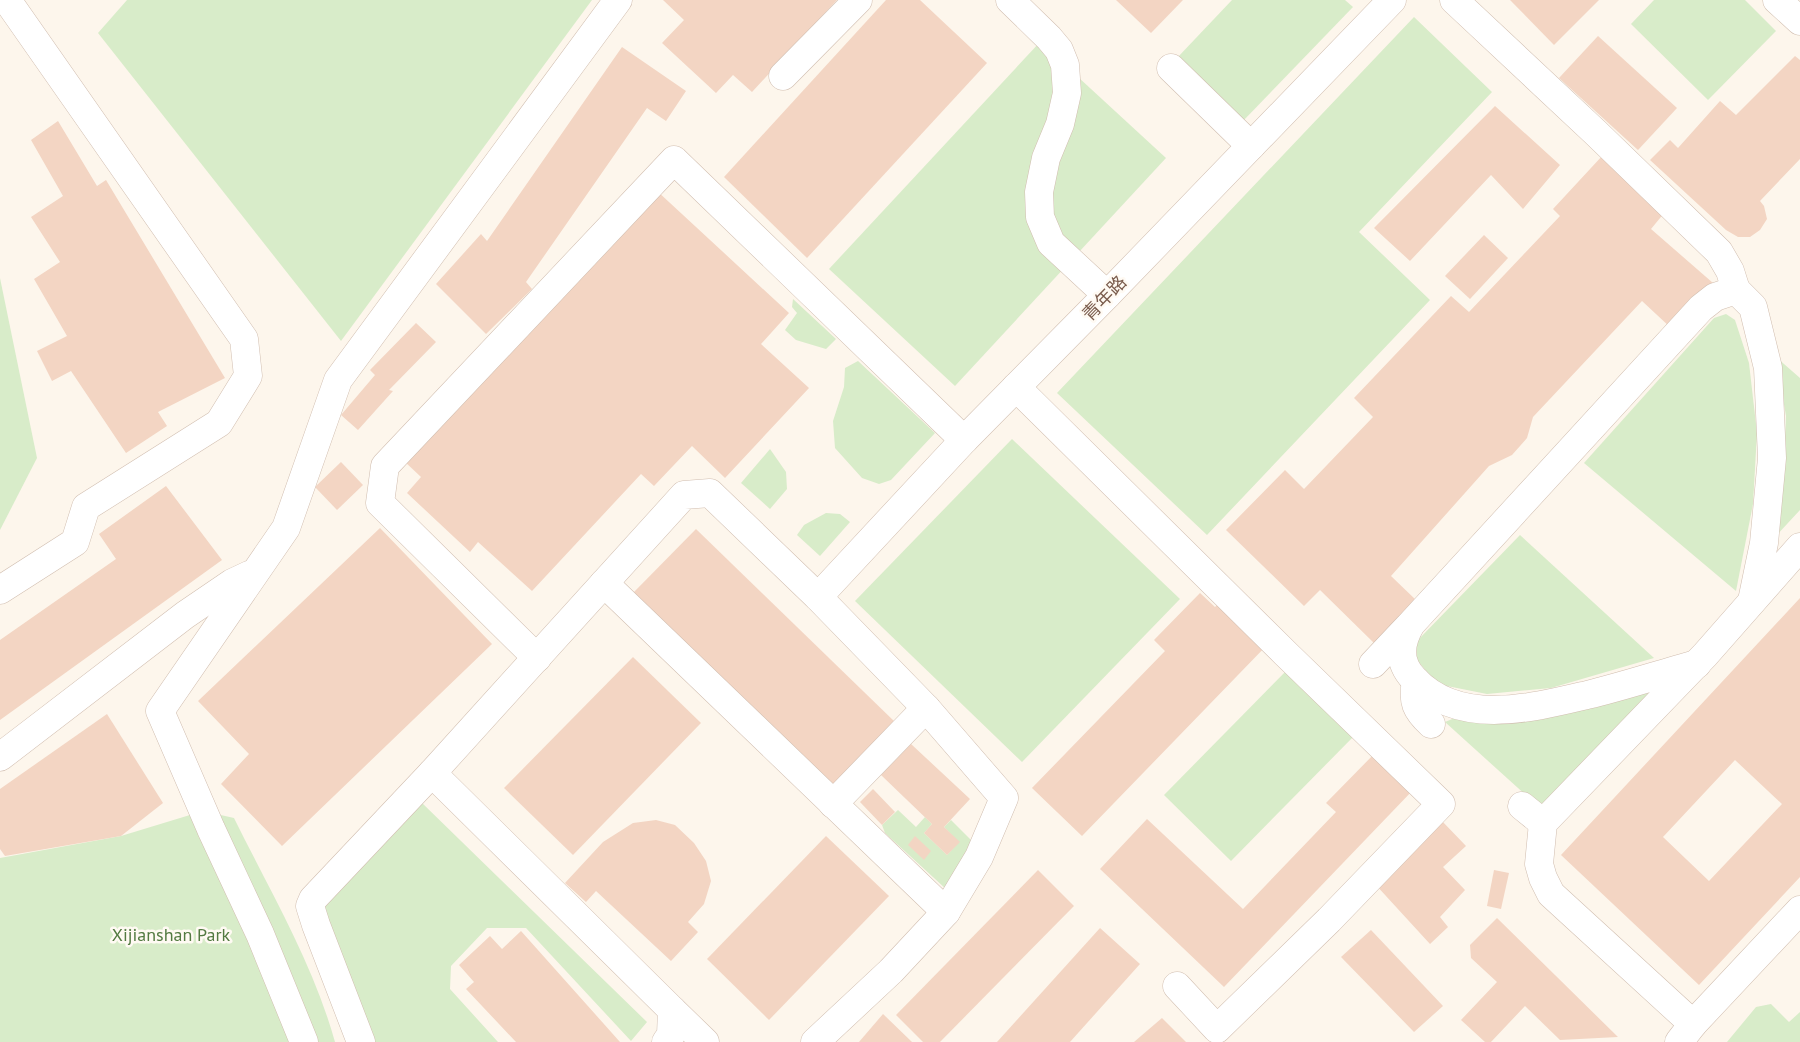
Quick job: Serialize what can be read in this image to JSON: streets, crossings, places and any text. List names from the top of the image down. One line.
{"streets":{"street":["青年路"]},"parks":["Xijianshan Park"]}
